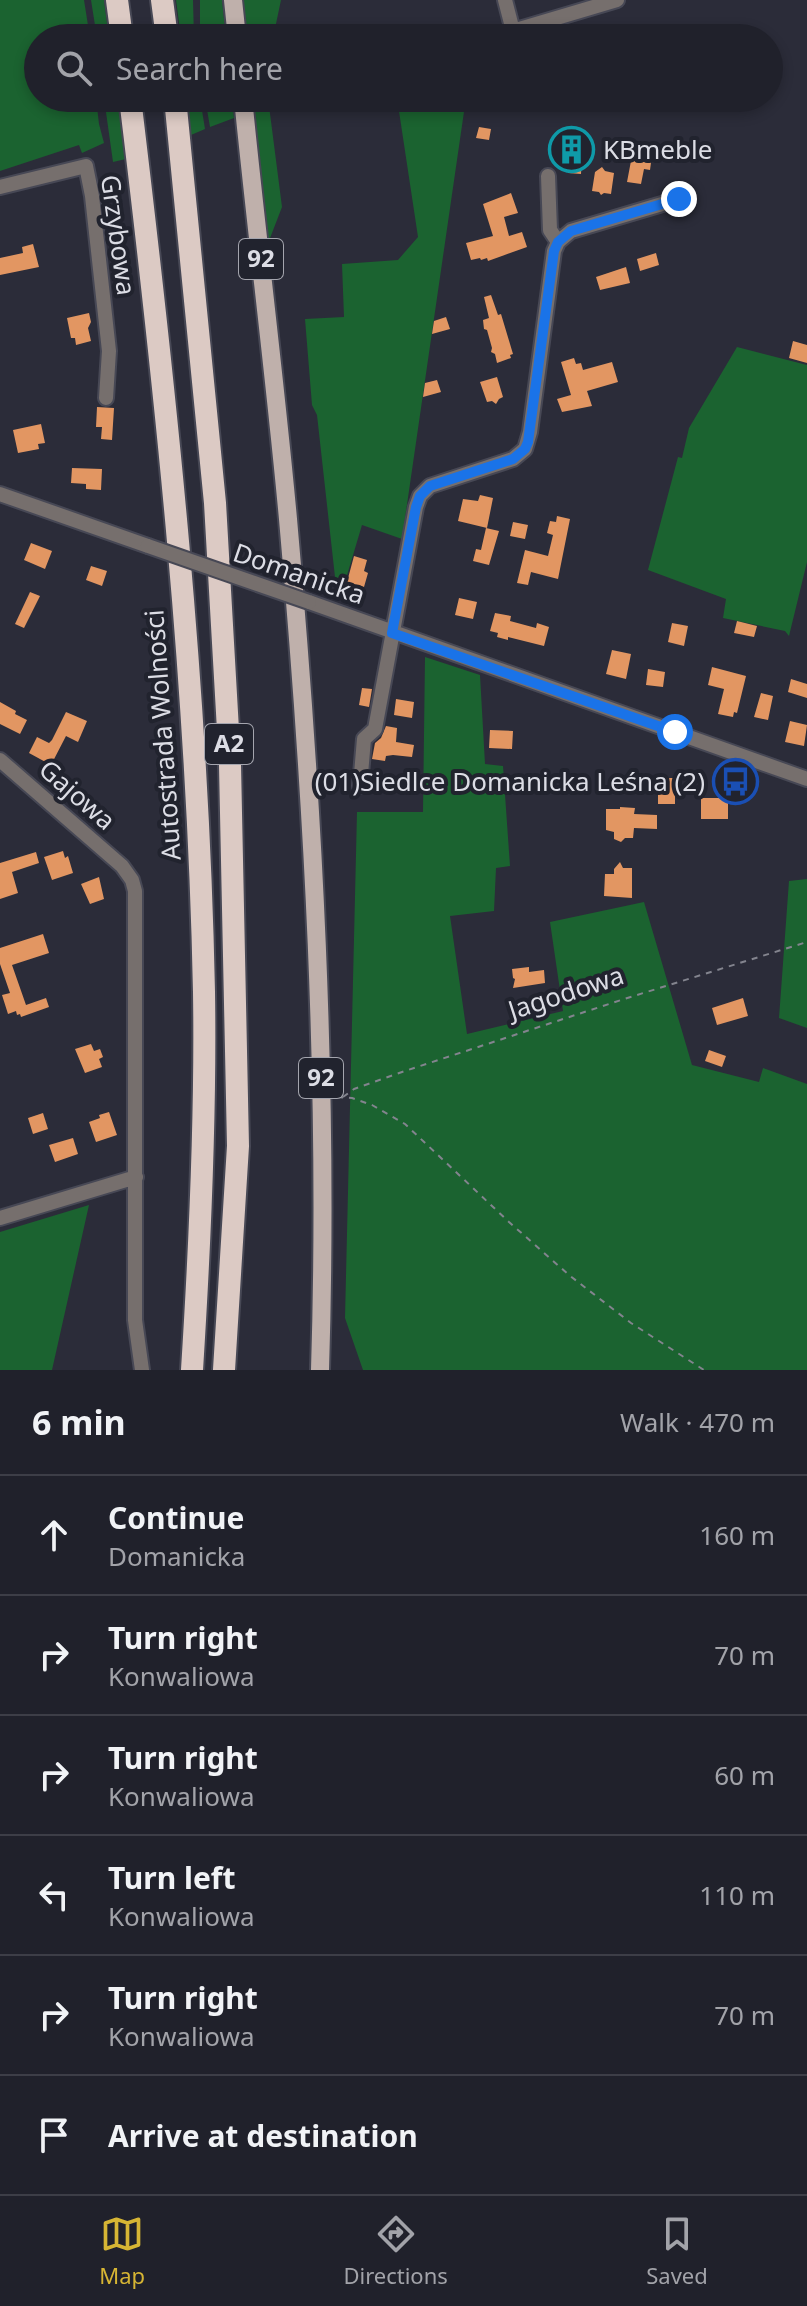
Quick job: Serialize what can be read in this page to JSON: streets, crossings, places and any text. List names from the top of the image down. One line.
{"streets":{"highway":["Autostrada Wolności","A2"],"main road":["92"],"street":["Grzybowa","Domanicka","Gajowa"],"path":["Jagodowa"]},"places":{"building":["KBmeble"],"bus stop":["(01)Siedlce Domanicka Leśna (2)"]},"page":{"search":"Search here","heading":["6 min","Walk · 470 m"],"list":[["Continue","Domanicka","160 m"],["Turn right","Konwaliowa","70 m"],["Turn right","Konwaliowa","60 m"],["Turn left","Konwaliowa","110 m"],["Turn right","Konwaliowa","70 m"],"Arrive at destination"],"nav":["Map","Directions","Saved"]}}
